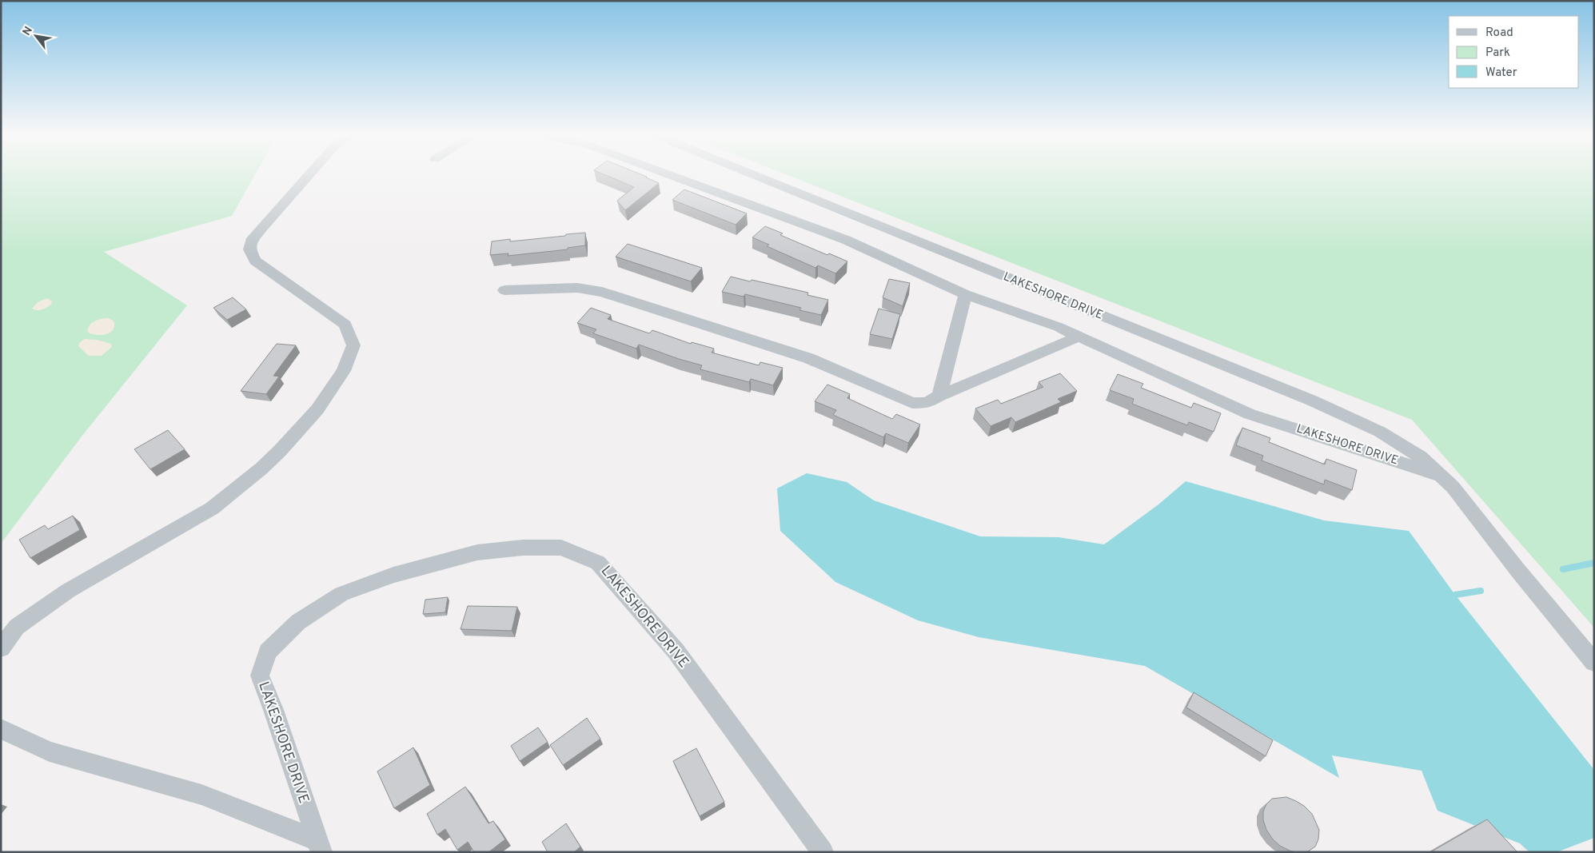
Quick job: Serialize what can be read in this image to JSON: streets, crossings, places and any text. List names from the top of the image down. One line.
{"streets":{"street":["LAKESHORE DRIVE"]},"legend":["Road","Park","Water"],"north":"top left"}
